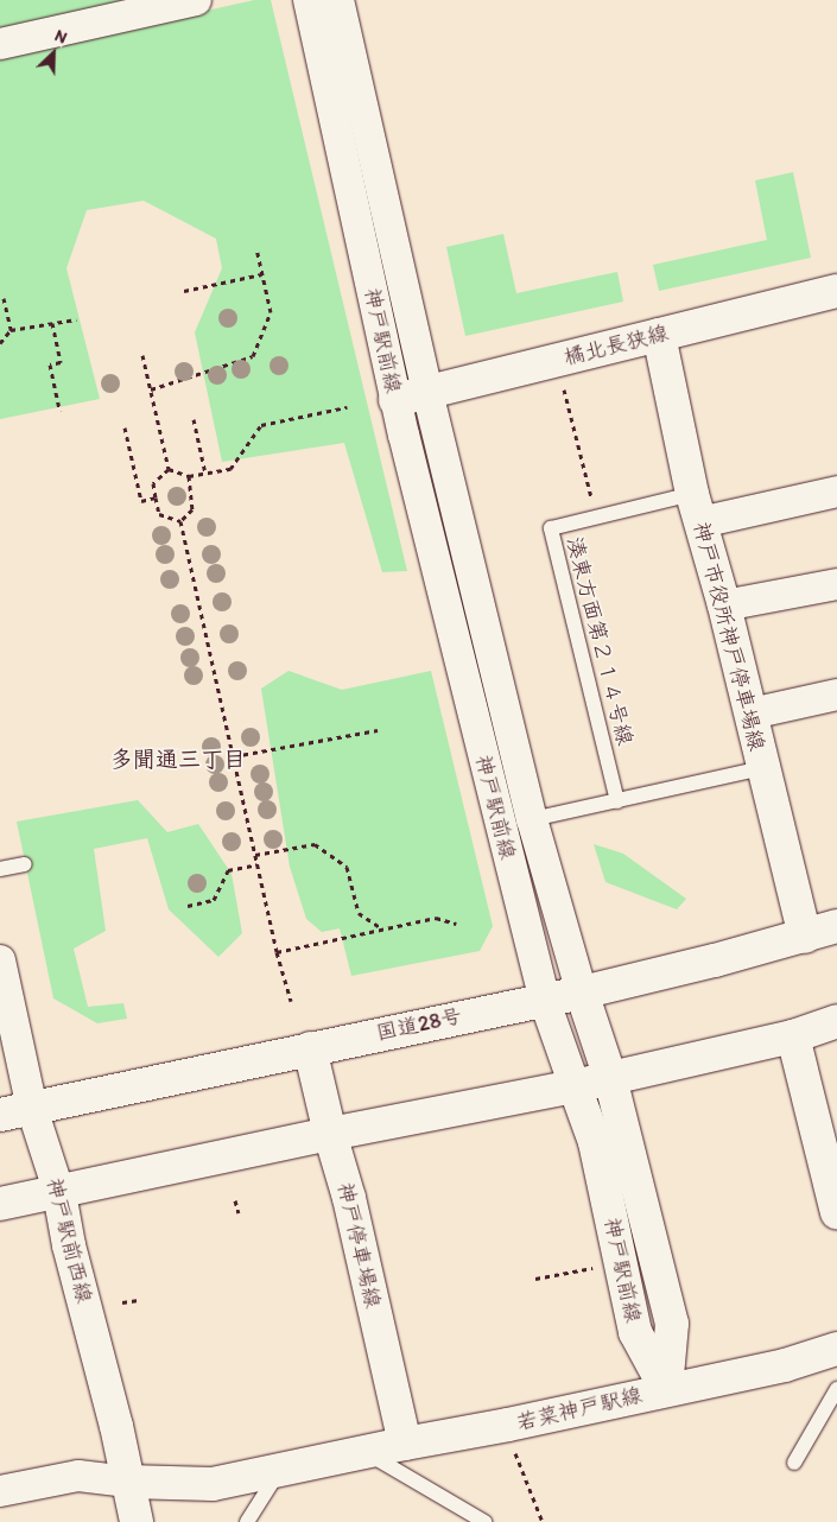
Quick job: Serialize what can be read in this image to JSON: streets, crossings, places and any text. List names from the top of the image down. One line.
{"streets":{"main road":["神戸駅前線","橘北長狭線","神戸市役所神戸停車場線","国道28号","神戸駅前西線","神戸停車場線","若菜神戸駅線"],"lane":["湊東方面第２１４号線"]},"crossings":[["神戸駅前線","橘北長狭線"],["神戸駅前線","国道28号"],["神戸駅前線","若菜神戸駅線"],["橘北長狭線","神戸市役所神戸停車場線"],["神戸市役所神戸停車場線","湊東方面第２１４号線"],["神戸市役所神戸停車場線","国道28号"],["国道28号","神戸駅前西線"],["国道28号","神戸停車場線"],["神戸停車場線","若菜神戸駅線"]],"districts":["多聞通三丁目"],"north":"top right"}
